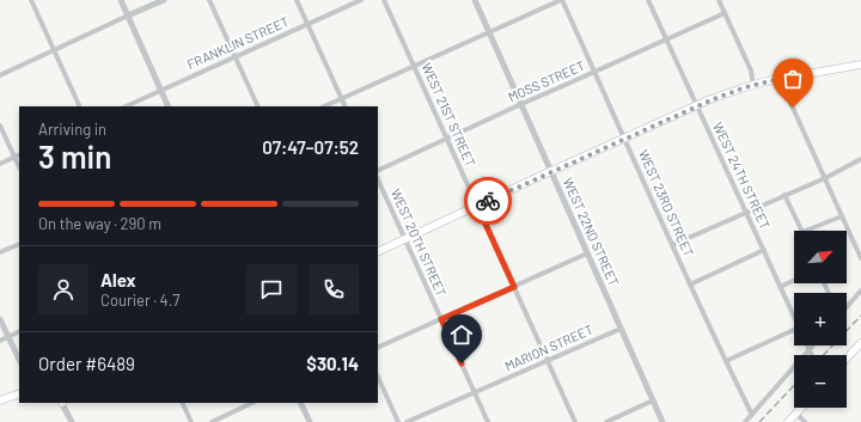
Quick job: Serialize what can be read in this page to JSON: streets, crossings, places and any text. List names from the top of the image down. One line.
{"streets":{"street":["FRANKLIN STREET","MOSS STREET","WEST 21ST STREET","WEST 24TH STREET","WEST 23RD STREET","WEST 22ND STREET","WEST 20TH STREET","MARION STREET"]},"crossings":[["MOSS STREET","WEST 21ST STREET"],["MOSS STREET","WEST 24TH STREET"],["MOSS STREET","WEST 23RD STREET"],["MOSS STREET","WEST 22ND STREET"],["WEST 21ST STREET","MARION STREET"],["WEST 22ND STREET","MARION STREET"],["WEST 20TH STREET","MARION STREET"]],"north":"top right","page":{"heading":["3 min","Arriving in","07:47–07:52"],"panel":["Alex","Courier · 4.7","Order #6489","$30.14"],"bar":"On the way · 290 m","map_buttons":["+","−"]}}
